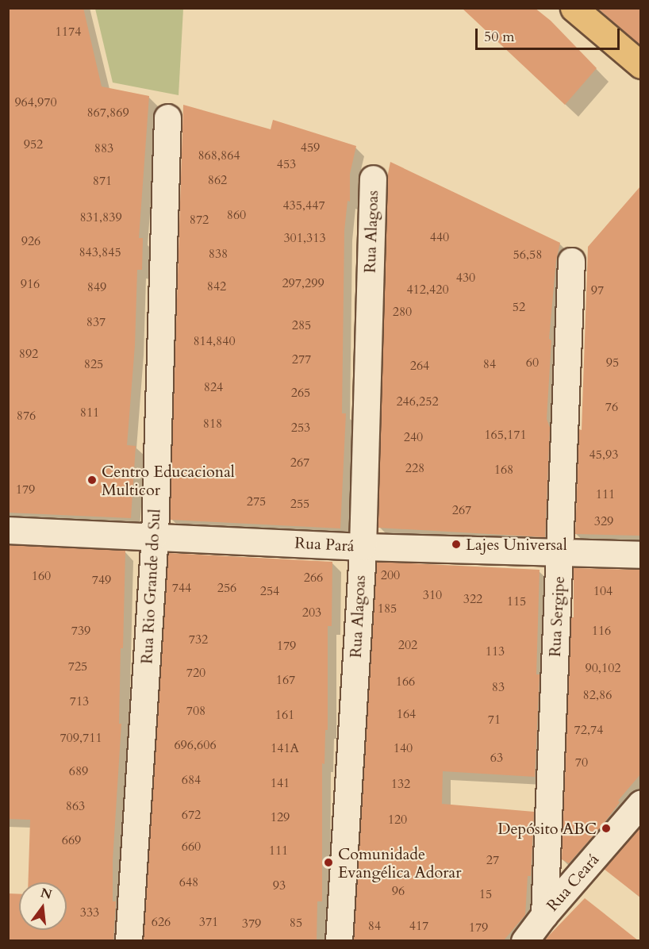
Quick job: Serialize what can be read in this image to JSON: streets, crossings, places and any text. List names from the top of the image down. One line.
{"streets":{"street":["Rua Alagoas","Rua Pará","Rua Rio Grande do Sul","Rua Sergipe","Rua Ceará"]},"crossings":[["Rua Alagoas","Rua Pará"],["Rua Pará","Rua Rio Grande do Sul"],["Rua Pará","Rua Sergipe"],["Rua Sergipe","Rua Ceará"]],"places":["Centro Educacional Multicor","Lajes Universal","Depósito ABC","Comunidade Evangélica Adorar"],"house_numbers":["1174","964,970","867,869","952","459","883","868,864","453","862","871","435,447","860","831,839","872","440","301,313","926","843,845","838","56,58","430","297,299","916","842","849","412,420","97","52","280","837","285","814,840","892","277","60","95","825","84","264","824","265","246,252","76","811","876","818","253","165,171","240","45,93","267","228","168","179","111","275","255","267","329","200","160","266","749","744","256","254","104","310","322","115","185","203","739","116","732","202","179","113","725","90,102","720","167","166","83","82,86","713","708","164","161","71","72,74","709,711","696,606","141A","140","63","70","689","684","141","132","863","672","129","120","669","660","111","27","648","93","96","15","333","626","371","85","379","84","417","179"],"scale_bar":"50 m","north":"top"}
